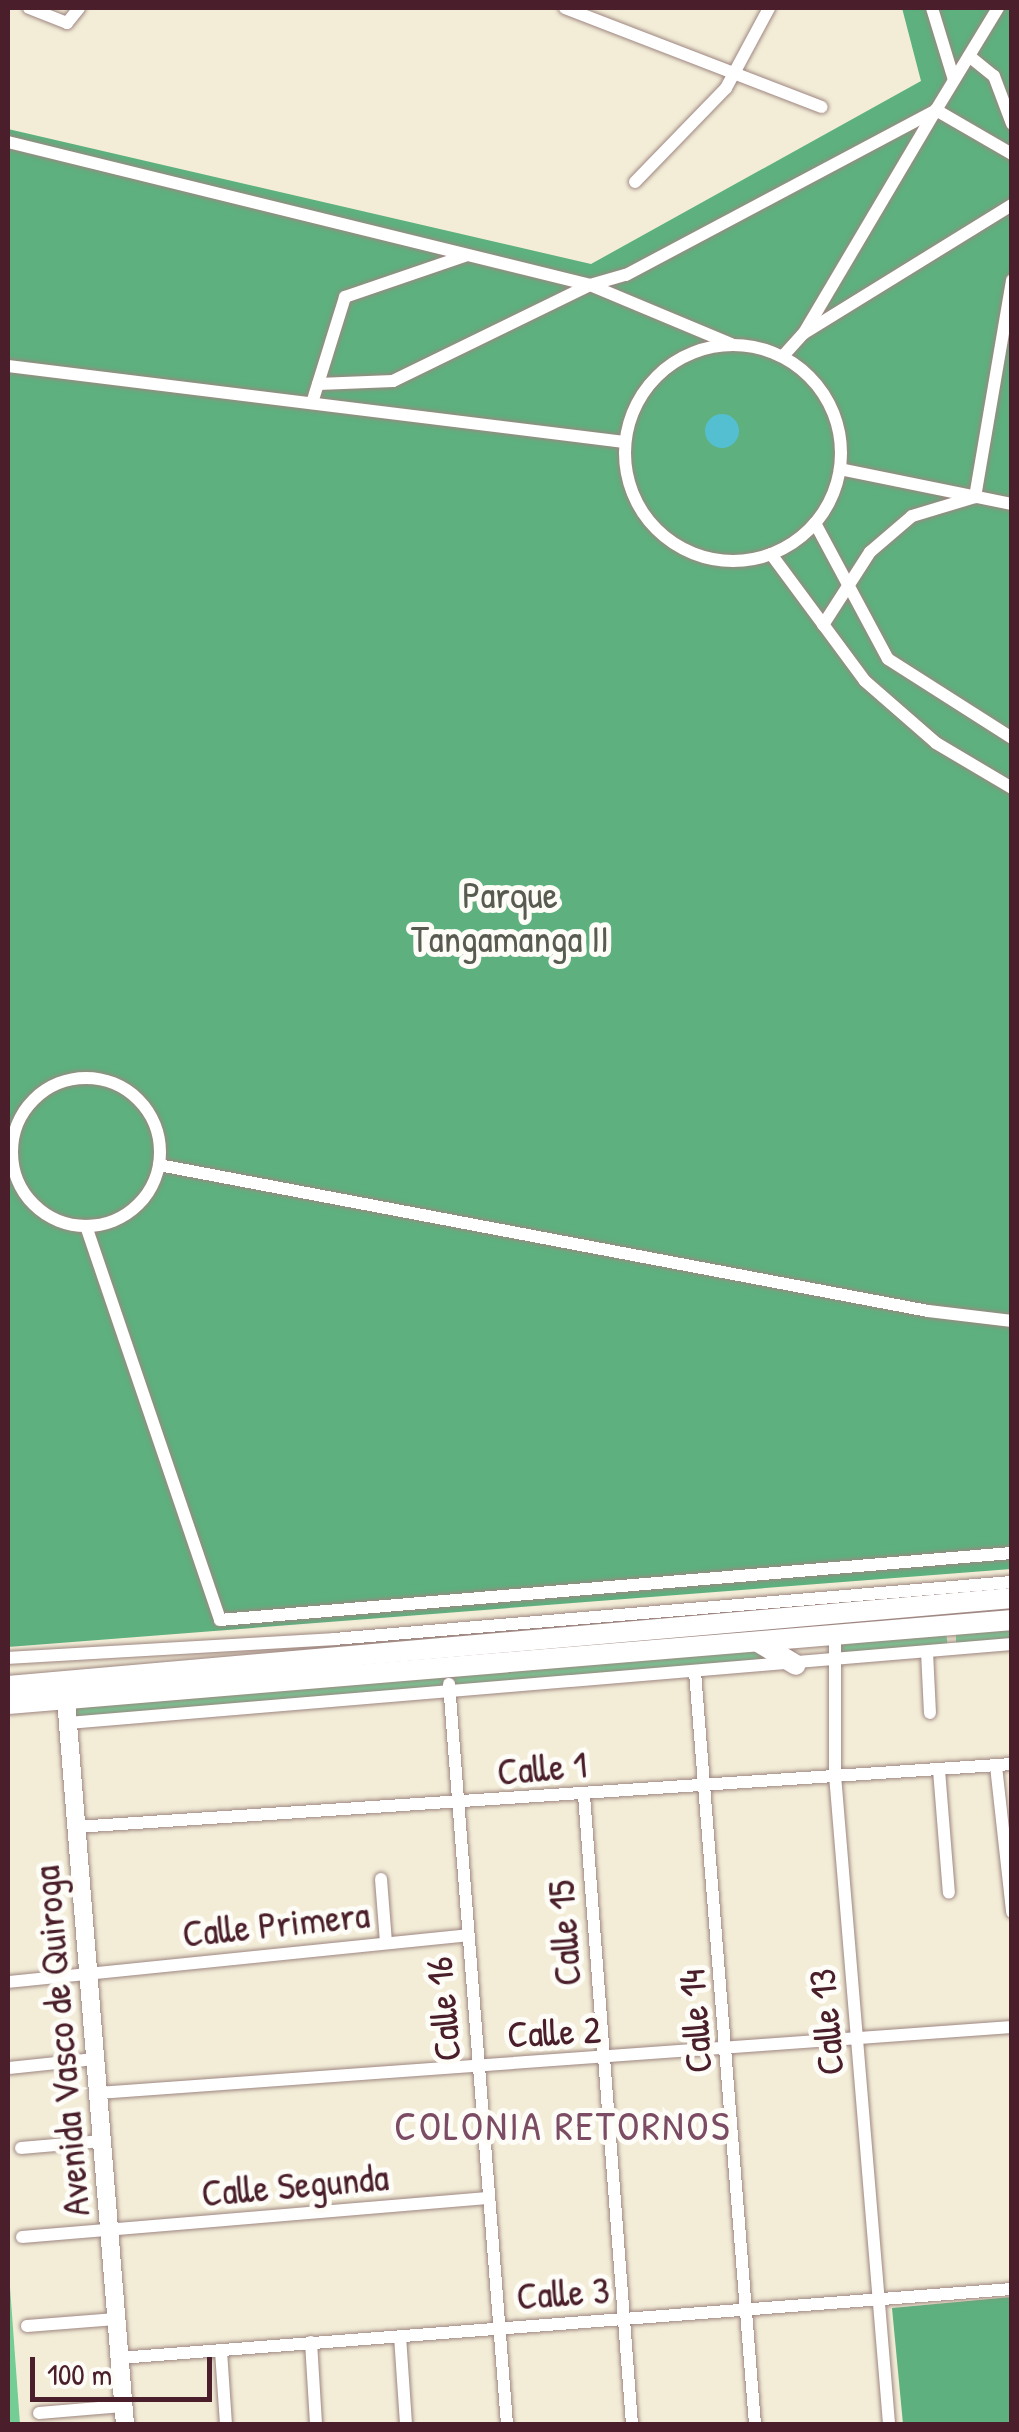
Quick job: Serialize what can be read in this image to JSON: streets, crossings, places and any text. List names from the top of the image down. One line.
{"streets":{"main road":["Avenida Vasco de Quiroga"],"street":["Calle 1","Calle Primera","Calle 15","Calle 16","Calle 14","Calle 13","Calle 2","Calle Segunda","Calle 3"]},"crossings":[["Calle 1","Calle 15"],["Calle 1","Calle 16"],["Calle 1","Calle 14"],["Calle 1","Calle 13"],["Calle 1","Avenida Vasco de Quiroga"],["Calle Primera","Calle 16"],["Calle Primera","Avenida Vasco de Quiroga"],["Calle 15","Calle 2"],["Calle 15","Calle 3"],["Calle 16","Calle 2"],["Calle 16","Calle Segunda"],["Calle 16","Calle 3"],["Calle 14","Calle 2"],["Calle 14","Calle 3"],["Calle 13","Calle 2"],["Calle 13","Calle 3"],["Calle 2","Avenida Vasco de Quiroga"],["Avenida Vasco de Quiroga","Calle Segunda"],["Avenida Vasco de Quiroga","Calle 3"]],"districts":["COLONIA RETORNOS"],"parks":["Parque Tangamanga II"],"scale_bar":"100 m"}
